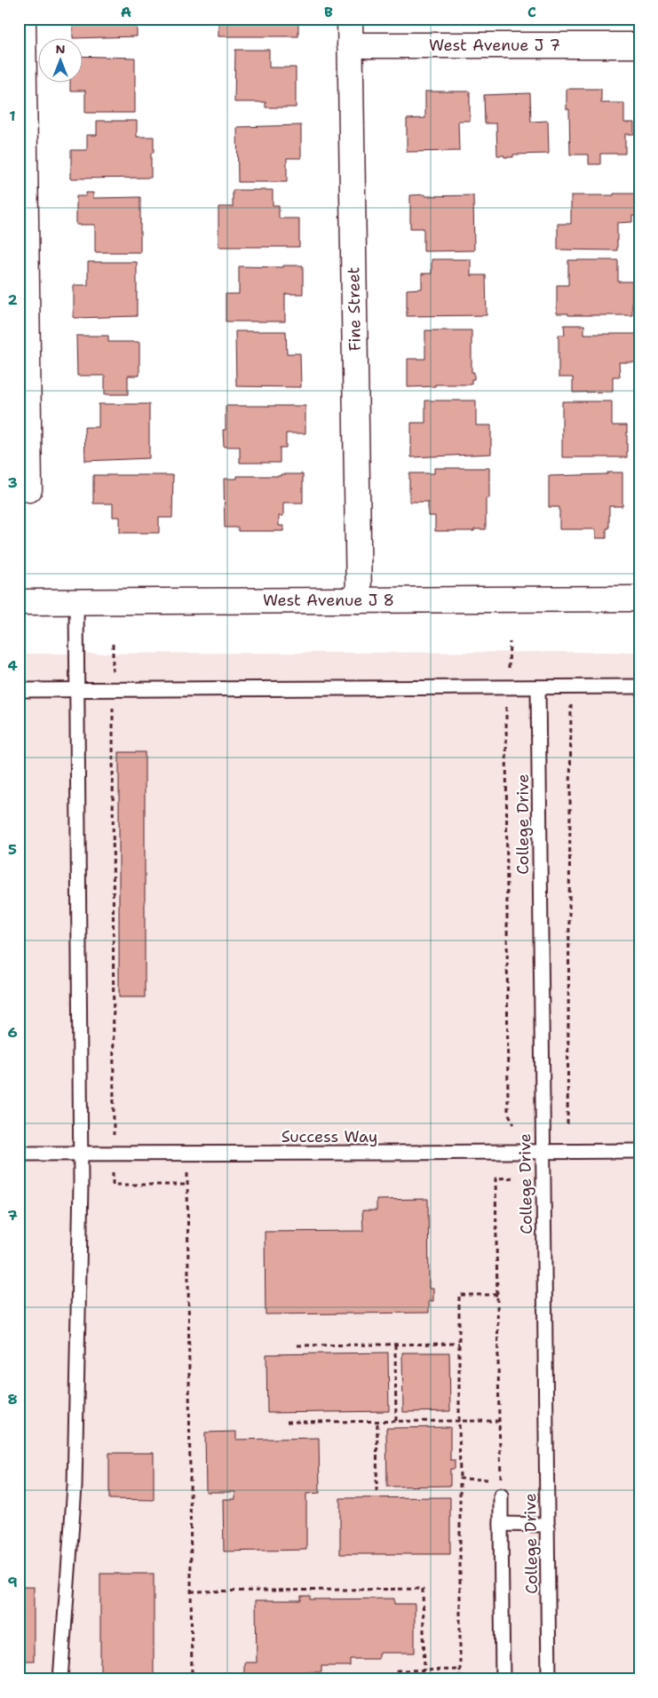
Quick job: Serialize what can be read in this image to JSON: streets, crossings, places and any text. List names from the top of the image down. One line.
{"streets":{"street":["West Avenue J 7","Fine Street","West Avenue J 8"],"lane":["College Drive","Success Way"]},"crossings":[["West Avenue J 7","Fine Street"],["Fine Street","West Avenue J 8"],["College Drive","Success Way"]],"north":"top","grid":{"columns":["A","B","C"],"rows":["1","2","3","4","5","6","7","8","9"]}}
